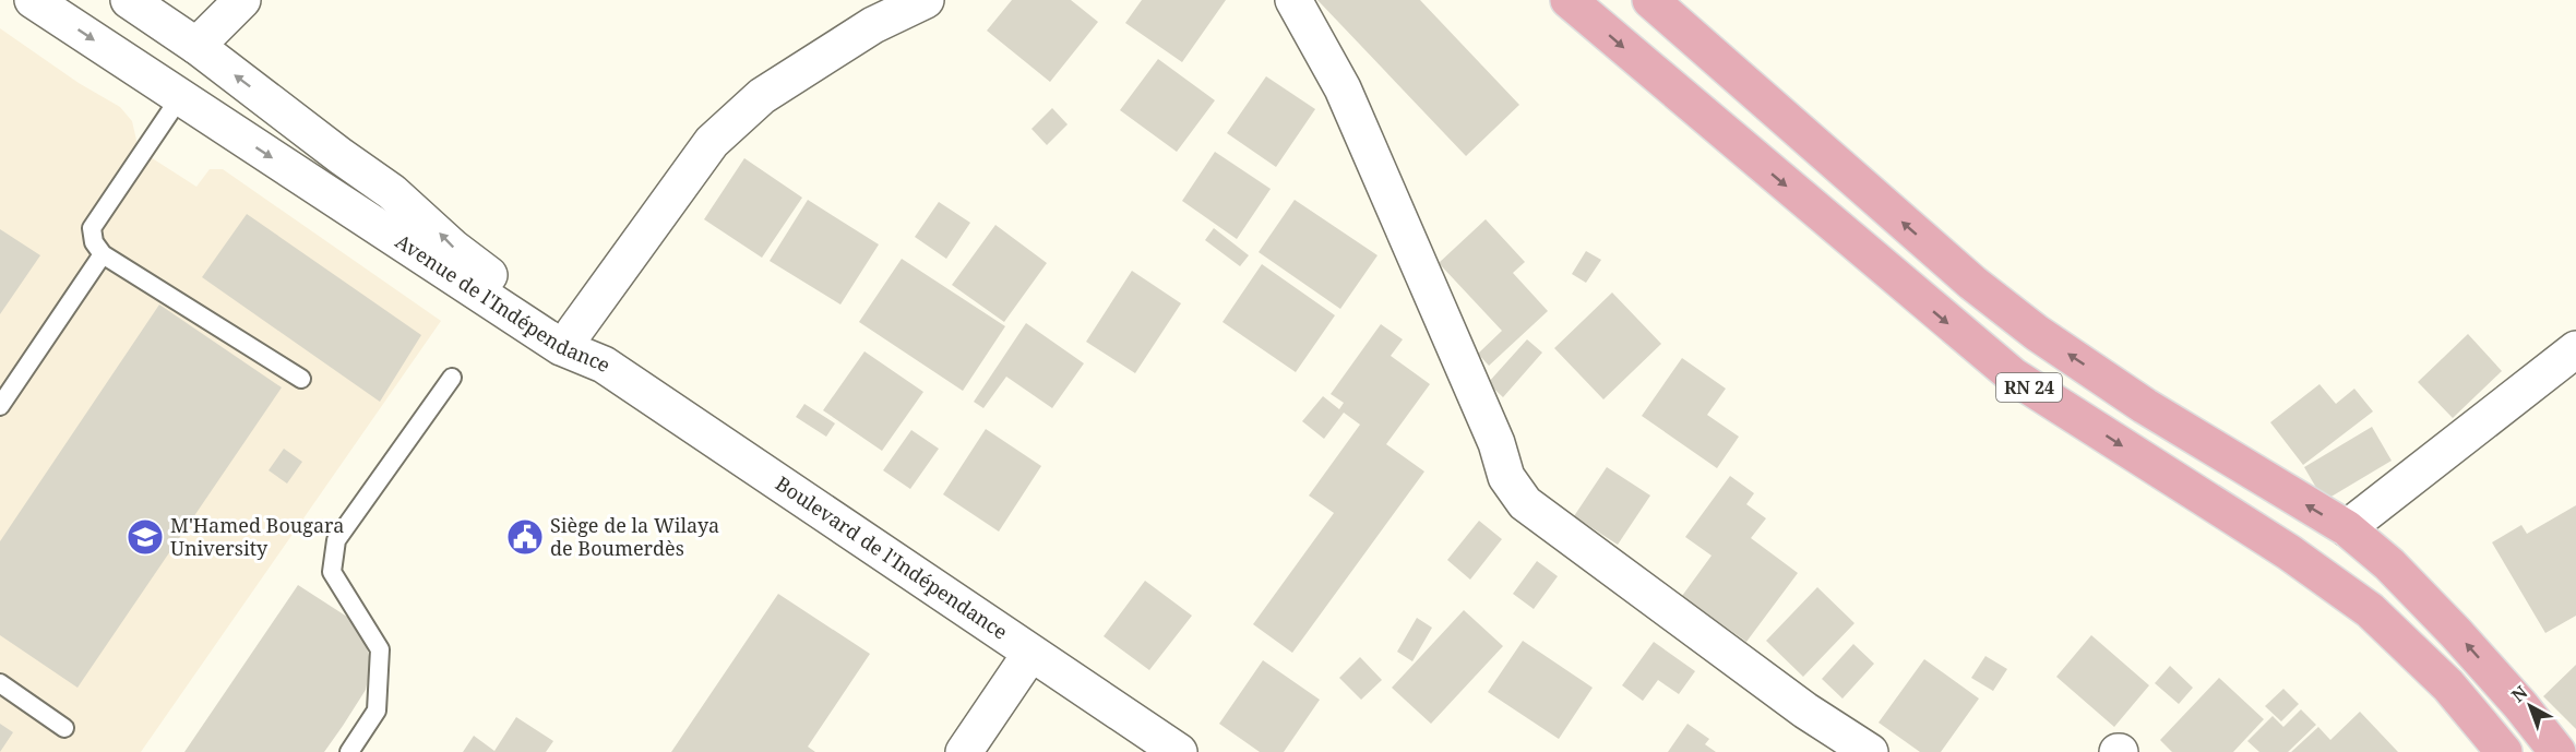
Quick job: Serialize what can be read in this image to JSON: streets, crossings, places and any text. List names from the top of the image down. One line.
{"streets":{"main road":["Avenue de l'Indépendance","RN 24","Boulevard de l'Indépendance"]},"crossings":[["Avenue de l'Indépendance","Boulevard de l'Indépendance"]],"places":{"school or university":["M'Hamed Bougara University"],"public building":["Siège de la Wilaya de Boumerdès"]},"north":"top left"}
